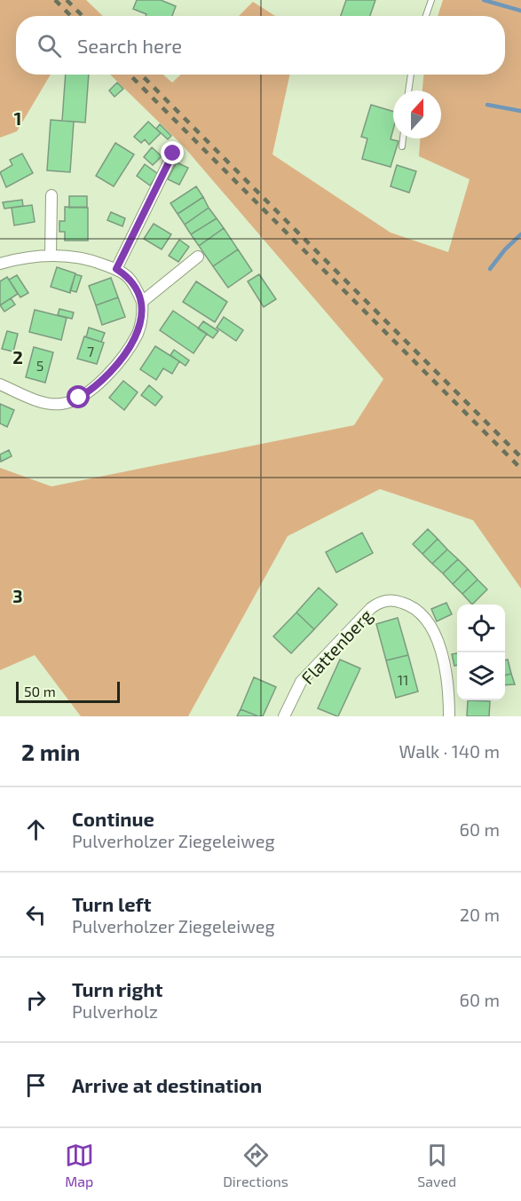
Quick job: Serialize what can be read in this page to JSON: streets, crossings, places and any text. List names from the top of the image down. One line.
{"streets":{"street":["Flattenberg"]},"house_numbers":["7","5","11"],"scale_bar":"50 m","north":"top","page":{"search":"Search here","scale":"50 m","heading":["2 min","Walk · 140 m"],"list":[["Continue","Pulverholzer Ziegeleiweg","60 m"],["Turn left","Pulverholzer Ziegeleiweg","20 m"],["Turn right","Pulverholz","60 m"],"Arrive at destination"],"nav":["Map","Directions","Saved"]},"grid":{"rows":["1","2","3"]}}
